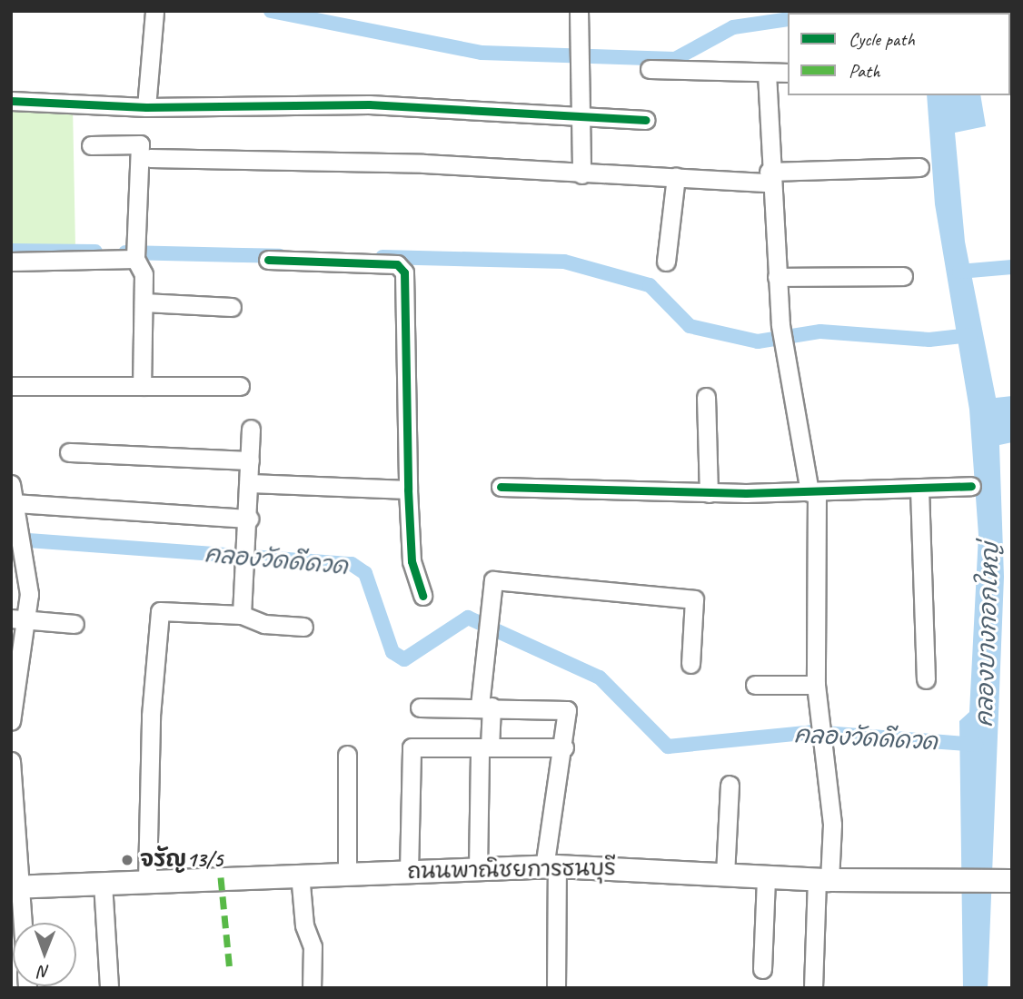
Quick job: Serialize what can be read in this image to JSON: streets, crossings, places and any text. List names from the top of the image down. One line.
{"streets":{"main road":["ถนนพาณิชยการธนบุรี"]},"water":["คลองวัดดีดวด","คลองบางกอกใหญ่"],"places":["จรัญ13/5"],"legend":["Cycle path","Path"],"north":"bottom"}
